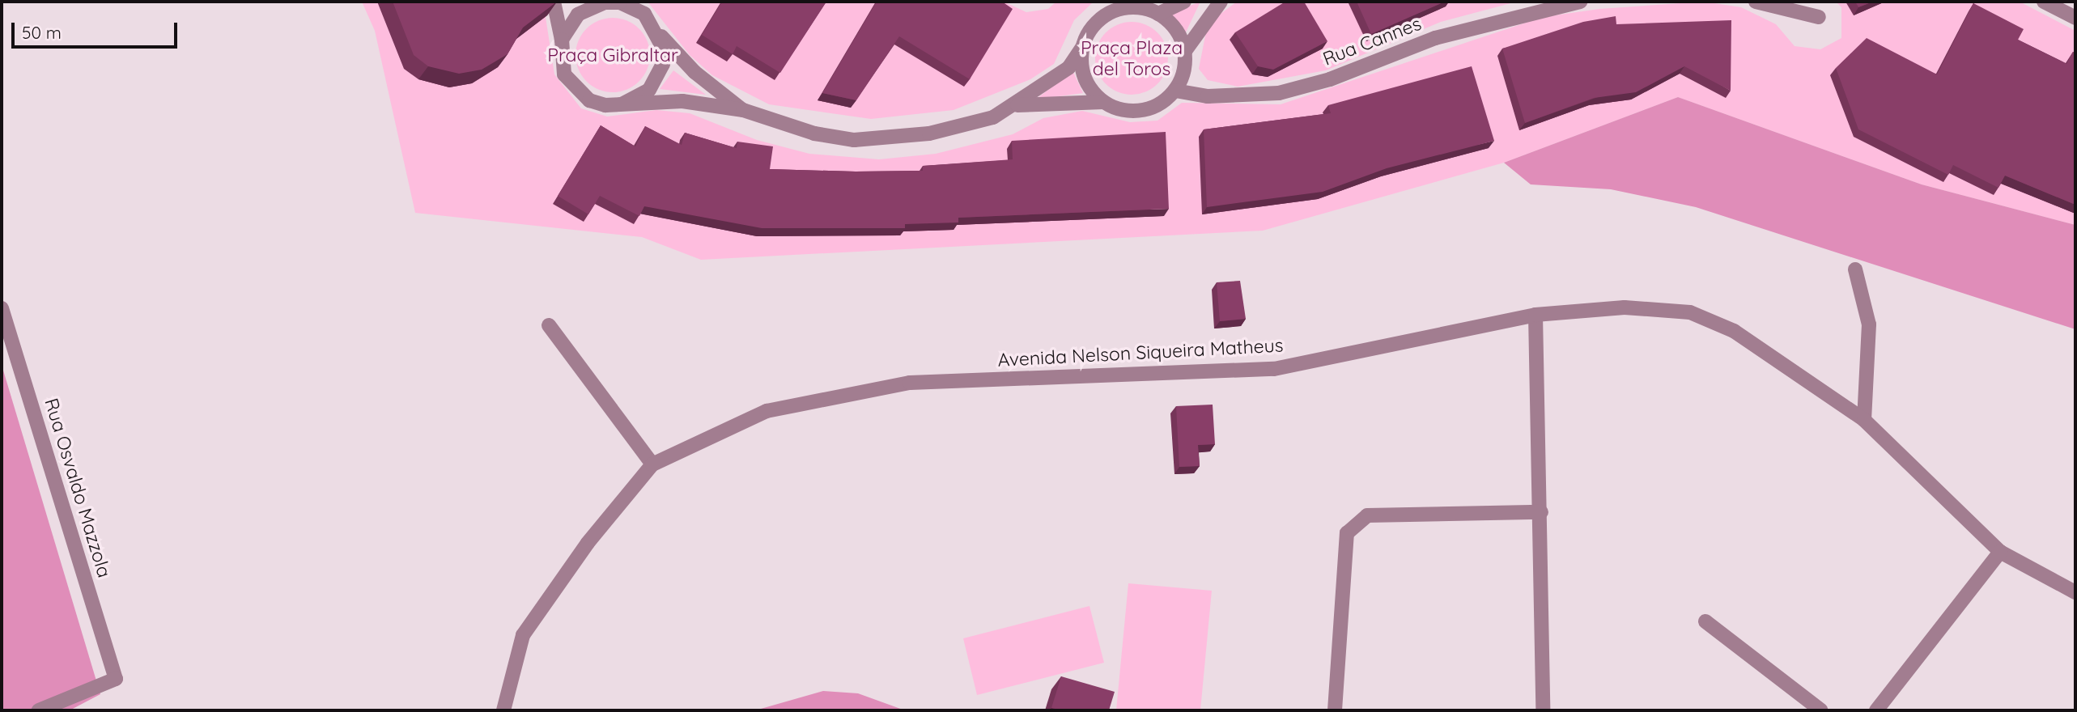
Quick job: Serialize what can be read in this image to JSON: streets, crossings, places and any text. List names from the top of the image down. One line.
{"streets":{"street":["Rua Cannes","Avenida Nelson Siqueira Matheus","Rua Osvaldo Mazzola"]},"parks":["Praça Plaza del Toros","Praça Gibraltar"],"scale_bar":"50 m"}
